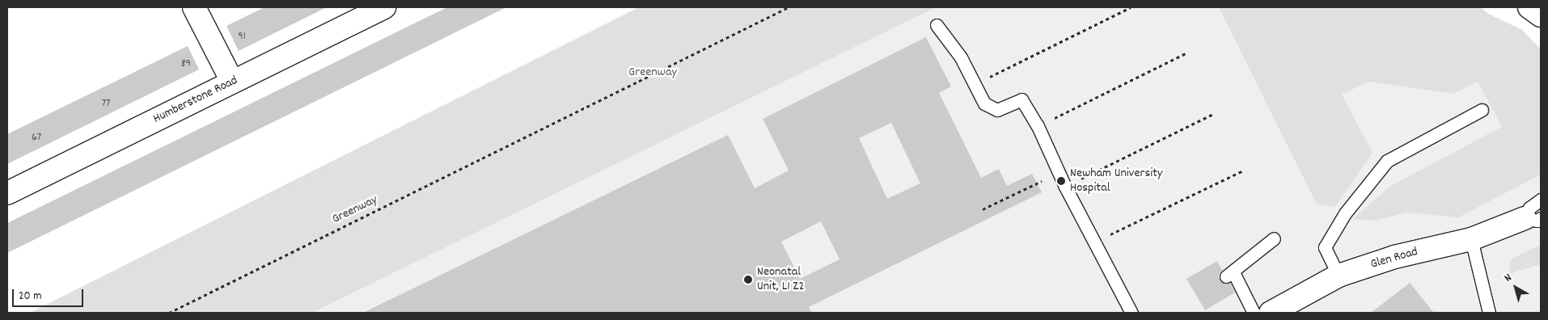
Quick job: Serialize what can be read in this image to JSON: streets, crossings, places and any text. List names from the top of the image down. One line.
{"streets":{"street":["Humberstone Road","Glen Road"],"path":["Greenway"]},"parks":["Greenway"],"places":["Newham University Hospital","Neonatal Unit, L1 Z2"],"house_numbers":["91","89","77","67"],"scale_bar":"20 m","north":"top left"}
